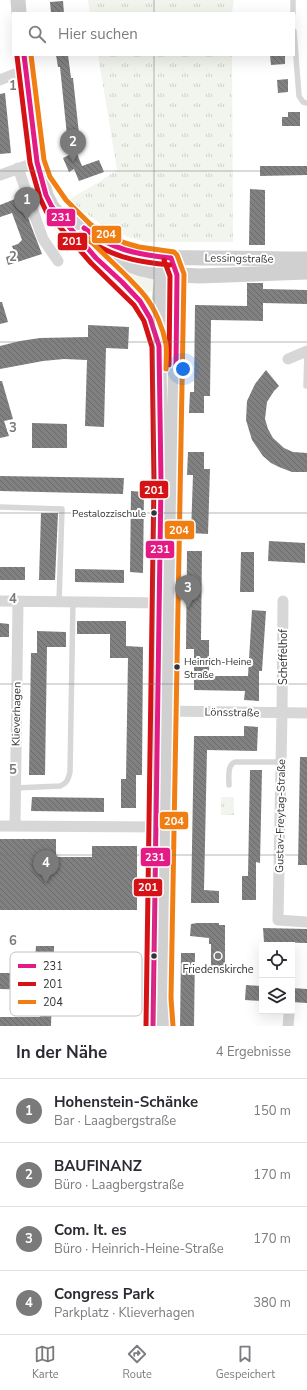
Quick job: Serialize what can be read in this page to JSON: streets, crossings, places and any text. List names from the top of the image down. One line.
{"streets":{"street":["Lessingstraße","Scheffelhof","Lönsstraße","Klieverhagen","Gustav-Freytag-Straße"]},"crossings":[["Scheffelhof","Lönsstraße"],["Scheffelhof","Gustav-Freytag-Straße"],["Lönsstraße","Gustav-Freytag-Straße"]],"places":["Pestalozzischule","Heinrich-Heine Straße","Friedenskirche"],"lines":["transit line 231","transit line 201","transit line 204"],"legend":["231","201","204"],"page":{"search":"Hier suchen","pins":["2","1","3","4"],"heading":["In der Nähe","4 Ergebnisse"],"list":[{"mark":"1","name":"Hohenstein-Schänke","note":"Bar · Laagbergstraße","value":"150 m"},{"mark":"2","name":"BAUFINANZ","note":"Büro · Laagbergstraße","value":"170 m"},{"mark":"3","name":"Com. It. es","note":"Büro · Heinrich-Heine-Straße","value":"170 m"},{"mark":"4","name":"Congress Park","note":"Parkplatz · Klieverhagen","value":"380 m"}],"nav":["Karte","Route","Gespeichert"]},"grid":{"rows":["1","2","3","4","5","6"]}}
